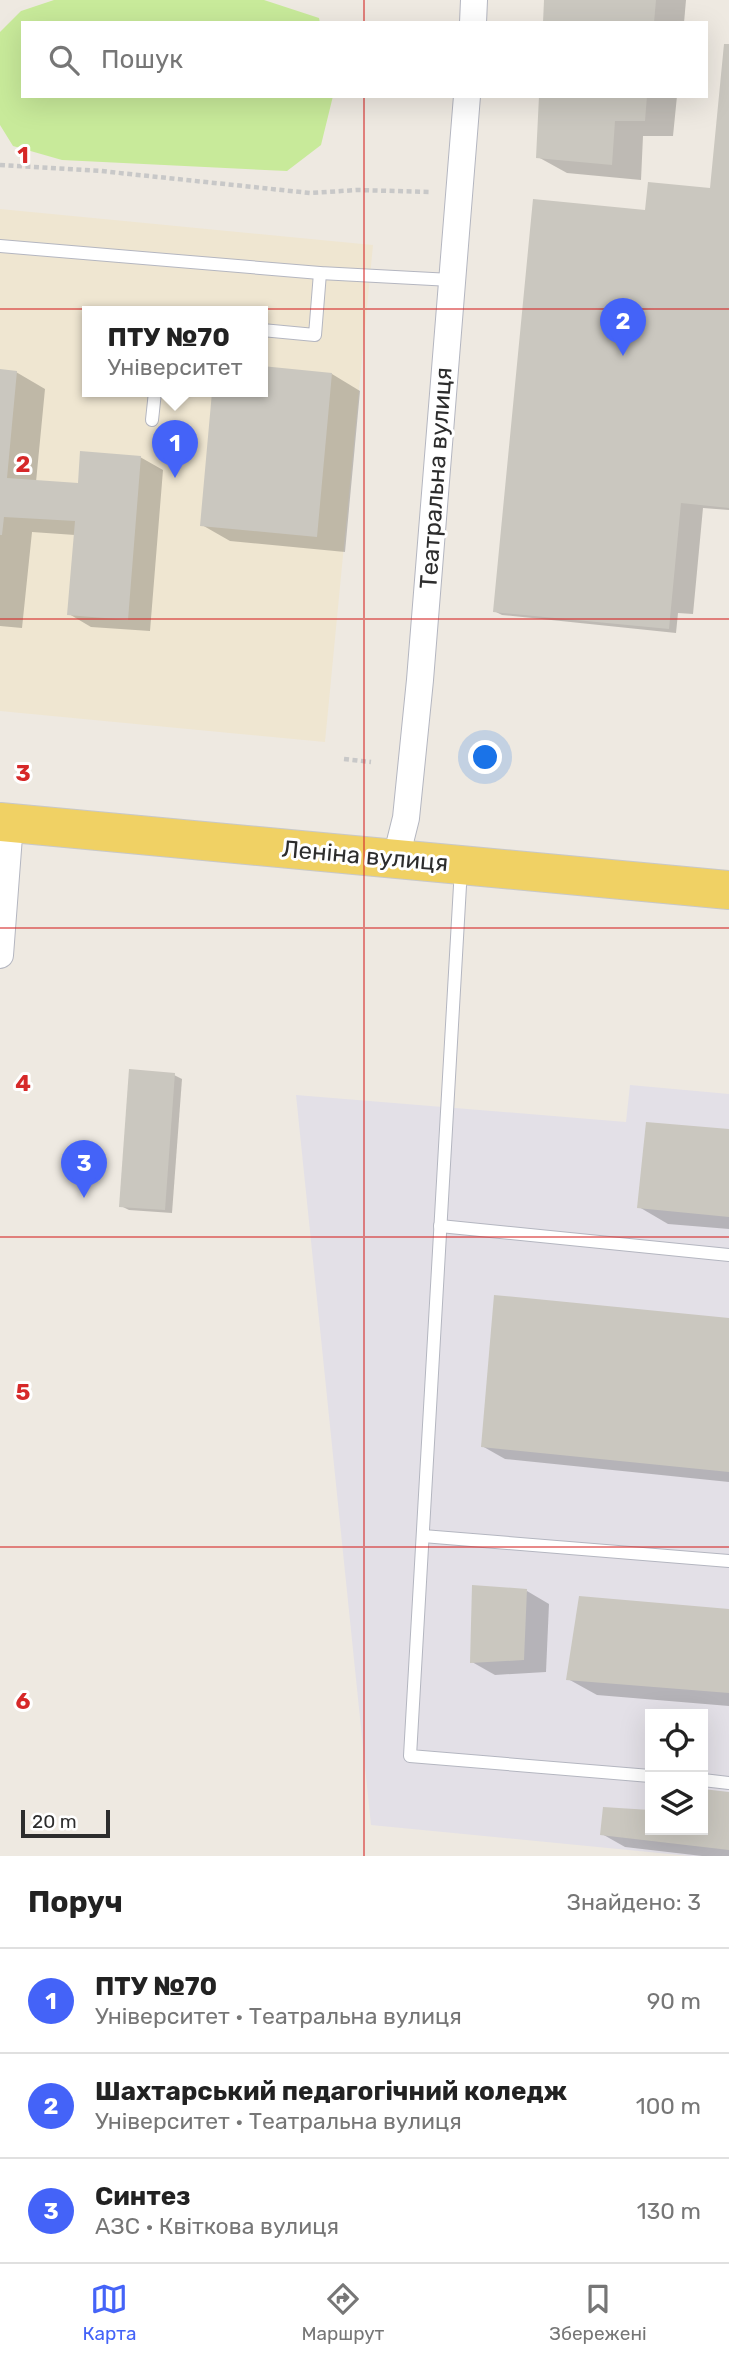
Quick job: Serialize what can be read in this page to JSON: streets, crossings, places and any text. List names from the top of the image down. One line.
{"streets":{"main road":["Леніна вулиця"],"street":["Театральна вулиця"]},"crossings":[["Театральна вулиця","Леніна вулиця"]],"scale_bar":"20 m","page":{"search":"Пошук","pins":["2","1","3"],"popup":["ПТУ №70","Університет"],"scale":"20 m","heading":["Поруч","Знайдено: 3"],"list":[{"mark":"1","name":"ПТУ №70","note":"Університет · Театральна вулиця","value":"90 m"},{"mark":"2","name":"Шахтарський педагогічний коледж","note":"Університет · Театральна вулиця","value":"100 m"},{"mark":"3","name":"Синтез","note":"АЗС · Квіткова вулиця","value":"130 m"}],"nav":["Карта","Маршрут","Збережені"]},"grid":{"rows":["1","2","3","4","5","6"]}}
